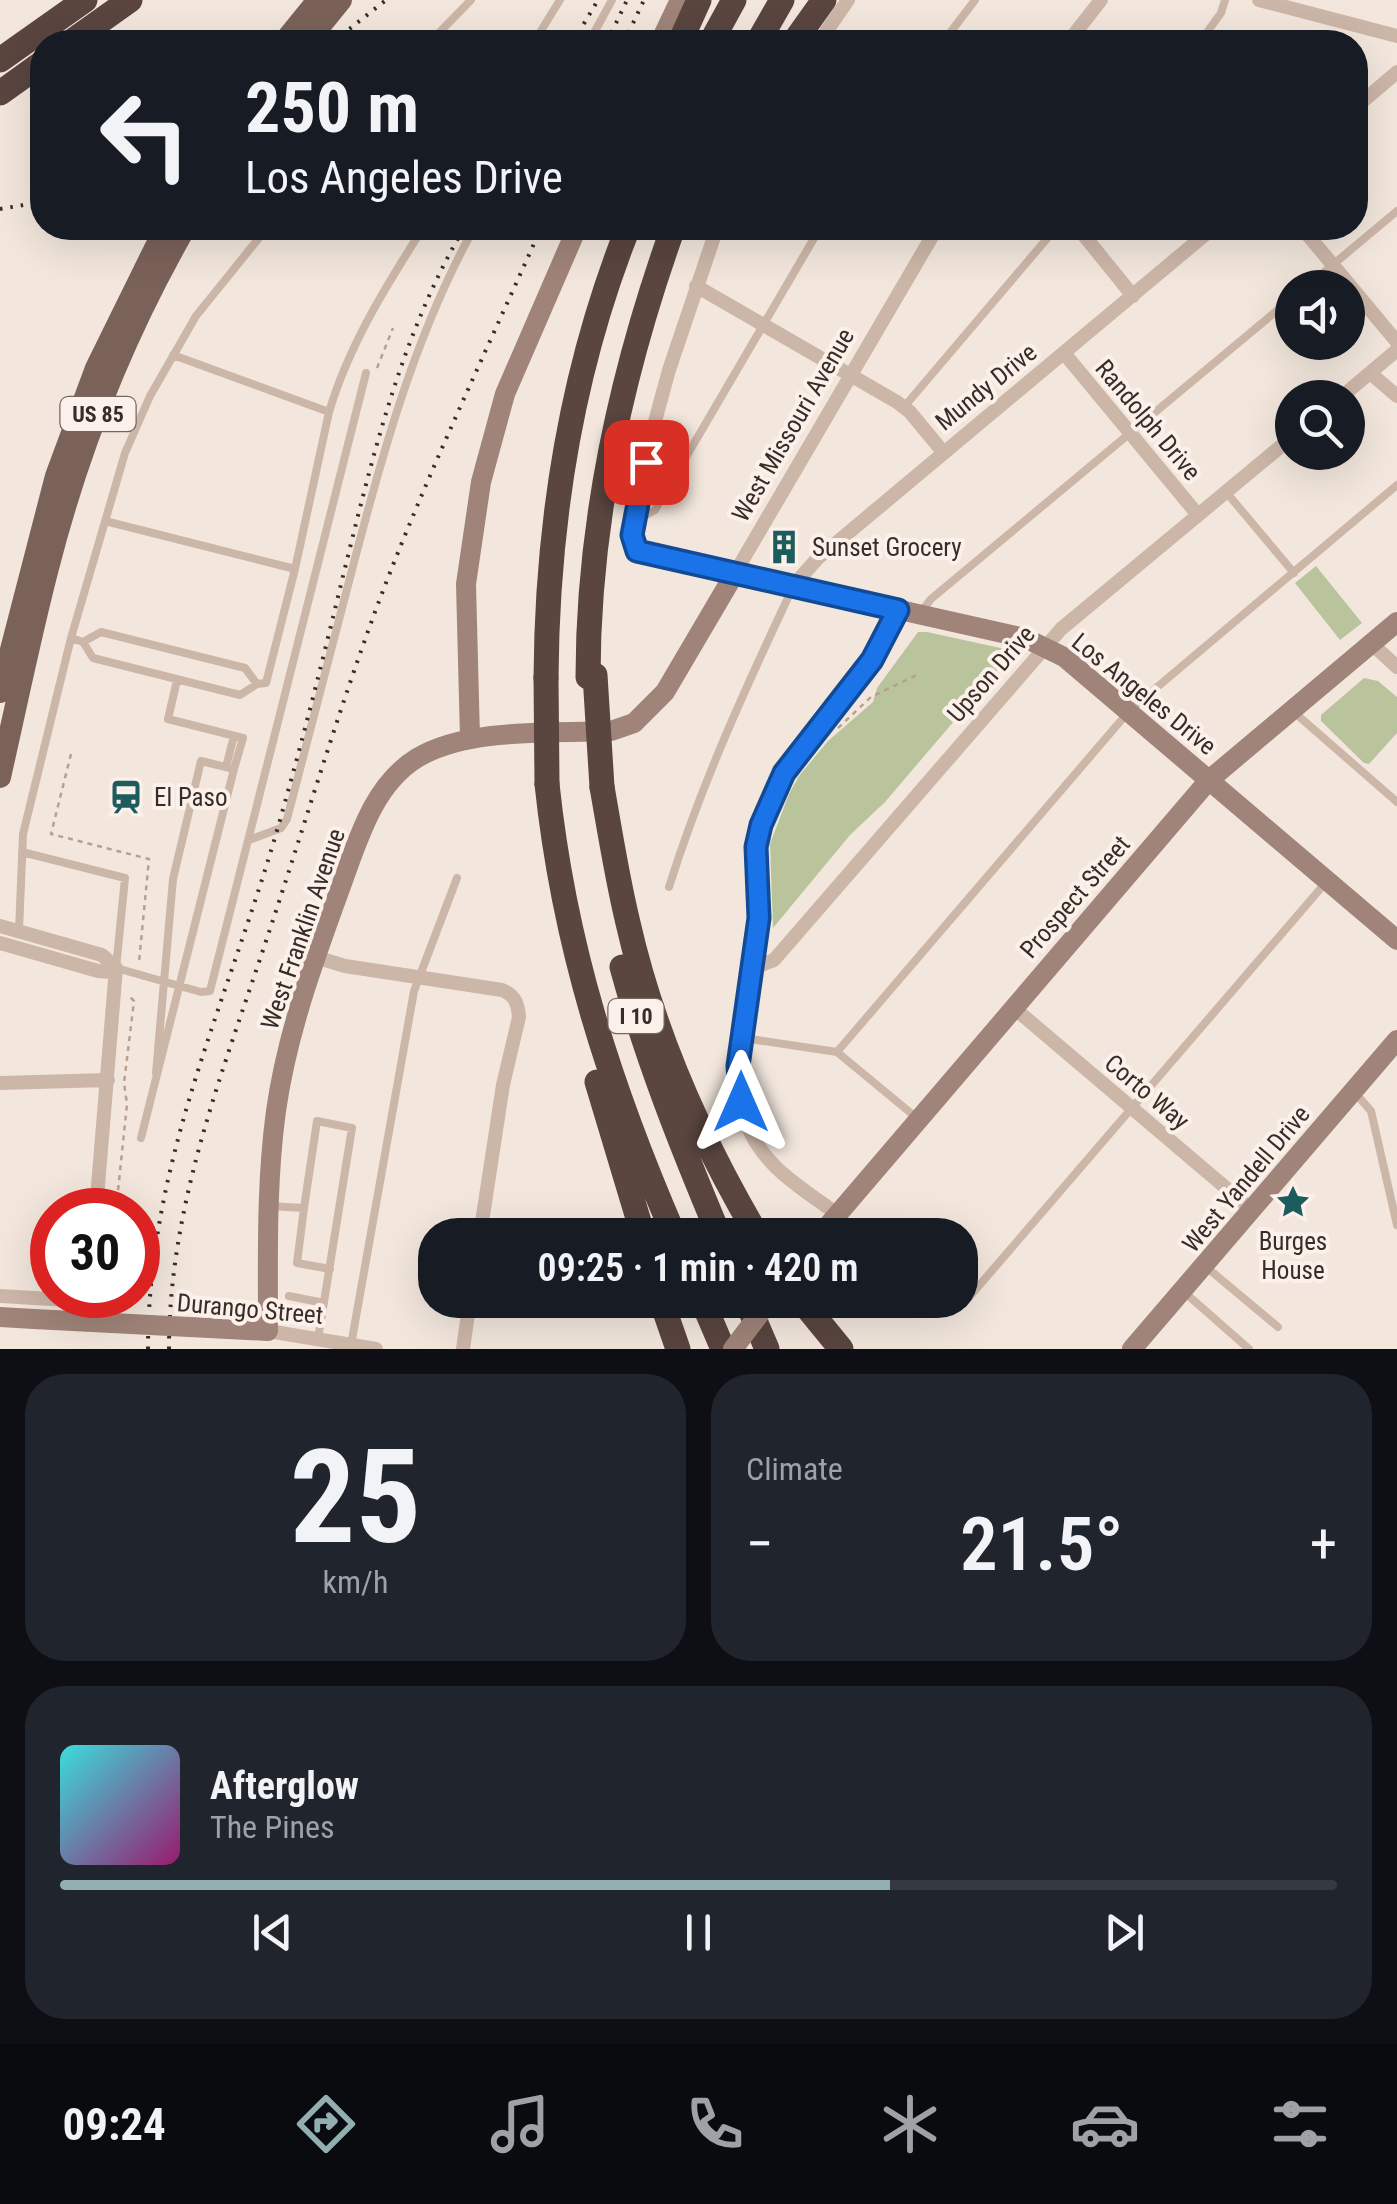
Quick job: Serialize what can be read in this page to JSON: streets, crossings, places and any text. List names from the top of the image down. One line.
{"streets":{"highway":["I 10"],"main road":["US 85"],"street":["Mundy Drive","Randolph Drive","West Missouri Avenue","Upson Drive","Los Angeles Drive","Prospect Street","West Franklin Avenue","Corto Way","West Yandell Drive","Durango Street"]},"crossings":[["Mundy Drive","Randolph Drive"],["Mundy Drive","Los Angeles Drive"],["Randolph Drive","Upson Drive"],["West Missouri Avenue","Los Angeles Drive"],["West Missouri Avenue","West Franklin Avenue"],["Upson Drive","Los Angeles Drive"],["Los Angeles Drive","Prospect Street"],["Prospect Street","Corto Way"],["West Franklin Avenue","Durango Street"],["Corto Way","West Yandell Drive"]],"places":{"building":["Sunset Grocery"],"station":["El Paso"],"place":["Burges House"]},"page":{"turn":["250 m","Los Angeles Drive"],"limit":"30","trip":"09:25 · 1 min · 420 m","tile":[["25","km/h"],"Climate"],"heat":["−","21.5°","+"],"song":["Afterglow","The Pines"],"tabs":"09:24"}}
